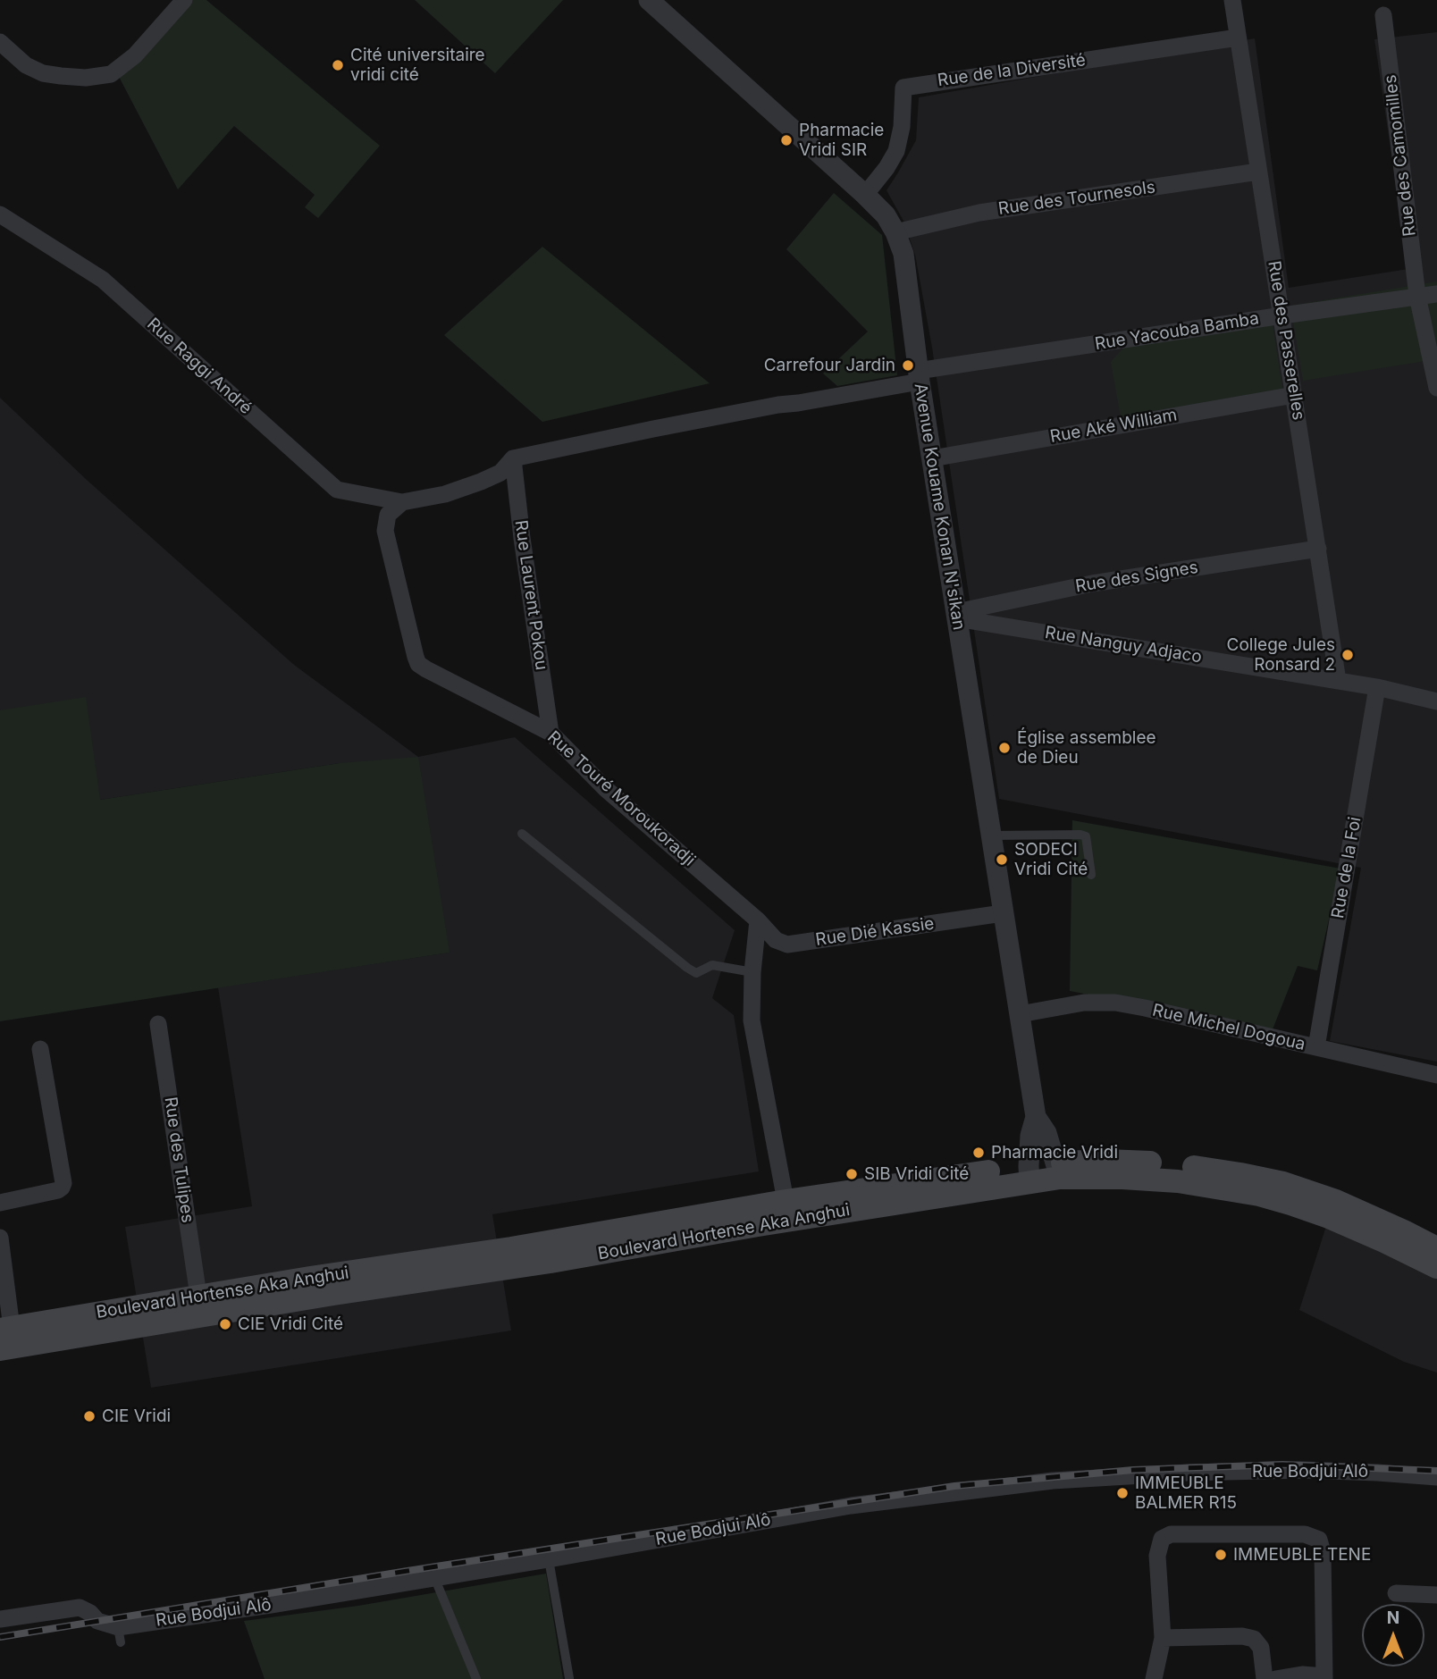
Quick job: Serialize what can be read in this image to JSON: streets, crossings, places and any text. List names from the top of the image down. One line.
{"streets":{"main road":["Boulevard Hortense Aka Anghui"],"street":["Rue de la Diversité","Rue des Camomilles","Rue des Tournesols","Rue Yacouba Bamba","Rue des Passerelles","Rue Raggi André","Rue Aké William","Avenue Kouame Konan N'sikan","Rue des Signes","Rue Laurent Pokou","Rue Nanguy Adjaco","Rue Touré Moroukoradji","Rue de la Foi","Rue Dié Kassie","Rue Michel Dogoua","Rue des Tulipes","Rue Bodjui Alô"]},"crossings":[["Rue de la Diversité","Rue des Passerelles"],["Rue de la Diversité","Avenue Kouame Konan N'sikan"],["Rue des Camomilles","Rue Yacouba Bamba"],["Rue des Tournesols","Rue des Passerelles"],["Rue des Tournesols","Avenue Kouame Konan N'sikan"],["Rue Yacouba Bamba","Rue des Passerelles"],["Rue Yacouba Bamba","Avenue Kouame Konan N'sikan"],["Rue des Passerelles","Rue Aké William"],["Rue des Passerelles","Rue des Signes"],["Rue des Passerelles","Rue Nanguy Adjaco"],["Rue Raggi André","Rue Touré Moroukoradji"],["Rue Aké William","Avenue Kouame Konan N'sikan"],["Avenue Kouame Konan N'sikan","Rue des Signes"],["Avenue Kouame Konan N'sikan","Rue Nanguy Adjaco"],["Avenue Kouame Konan N'sikan","Rue Dié Kassie"],["Avenue Kouame Konan N'sikan","Rue Michel Dogoua"],["Avenue Kouame Konan N'sikan","Boulevard Hortense Aka Anghui"],["Rue des Signes","Rue Nanguy Adjaco"],["Rue Laurent Pokou","Rue Touré Moroukoradji"],["Rue Nanguy Adjaco","Rue de la Foi"],["Rue Touré Moroukoradji","Rue Dié Kassie"],["Rue de la Foi","Rue Michel Dogoua"],["Rue des Tulipes","Boulevard Hortense Aka Anghui"]],"places":["Cité universitaire vridi cité","Pharmacie Vridi SIR","Carrefour Jardin","College Jules Ronsard 2","Église assemblee de Dieu","SODECI Vridi Cité","Pharmacie Vridi","SIB Vridi Cité","CIE Vridi Cité","CIE Vridi","IMMEUBLE BALMER R15","IMMEUBLE TENE"],"north":"top"}
